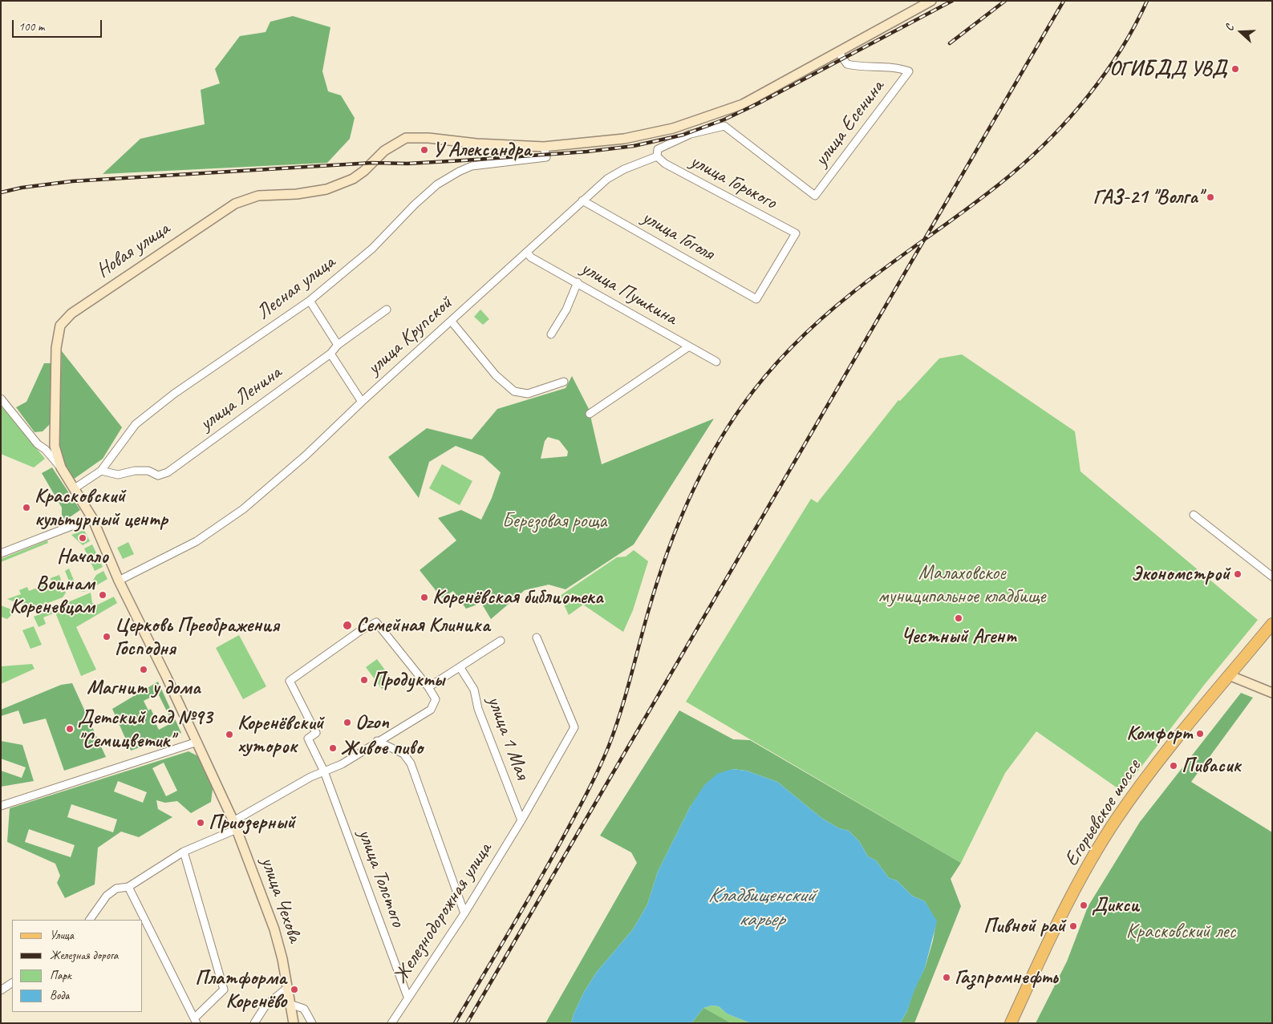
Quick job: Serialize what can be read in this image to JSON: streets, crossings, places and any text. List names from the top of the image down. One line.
{"streets":{"main road":["Новая улица","Егорьевское шоссе","улица Чехова"],"street":["улица Есенина","улица Горького","улица Гоголя","Лесная улица","улица Пушкина","улица Крупской","улица Ленина","улица 1 Мая","улица Толстого","Железнодорожная улица"]},"crossings":[["улица Есенина","улица Горького"],["улица Есенина","Новая улица"],["улица Горького","улица Гоголя"],["улица Горького","улица Крупской"],["улица Гоголя","улица Крупской"],["Новая улица","Лесная улица"],["Новая улица","улица Чехова"],["Лесная улица","улица Ленина"],["Лесная улица","улица Чехова"],["улица Пушкина","улица Крупской"],["улица Крупской","улица Чехова"],["улица 1 Мая","Железнодорожная улица"],["улица Толстого","Железнодорожная улица"]],"water":["Кладбищенский карьер"],"parks":["Березовая роща","Малаховское муниципальное кладбище","Красковский лес"],"places":["ОГИБДД УВД","У Александра","ГАЗ-21 \"Волга\"","Красковский культурный центр","Начало","Экономстрой","Воинам Кореневцам","Коренёвская библиотека","Честный Агент","Семейная Клиника","Церковь Преображения Господня","Магнит у дома","Продукты","Ozon","Детский сад №93 \"Семицветик\"","Комфорт","Коренёвский хуторок","Живое пиво","Пивасик","Приозерный","Дикси","Пивной рай","Газпромнефть","Платформа Коренёво"],"legend":["Улица","Железная дорога","Парк","Вода"],"scale_bar":"100 m","north":"left"}
